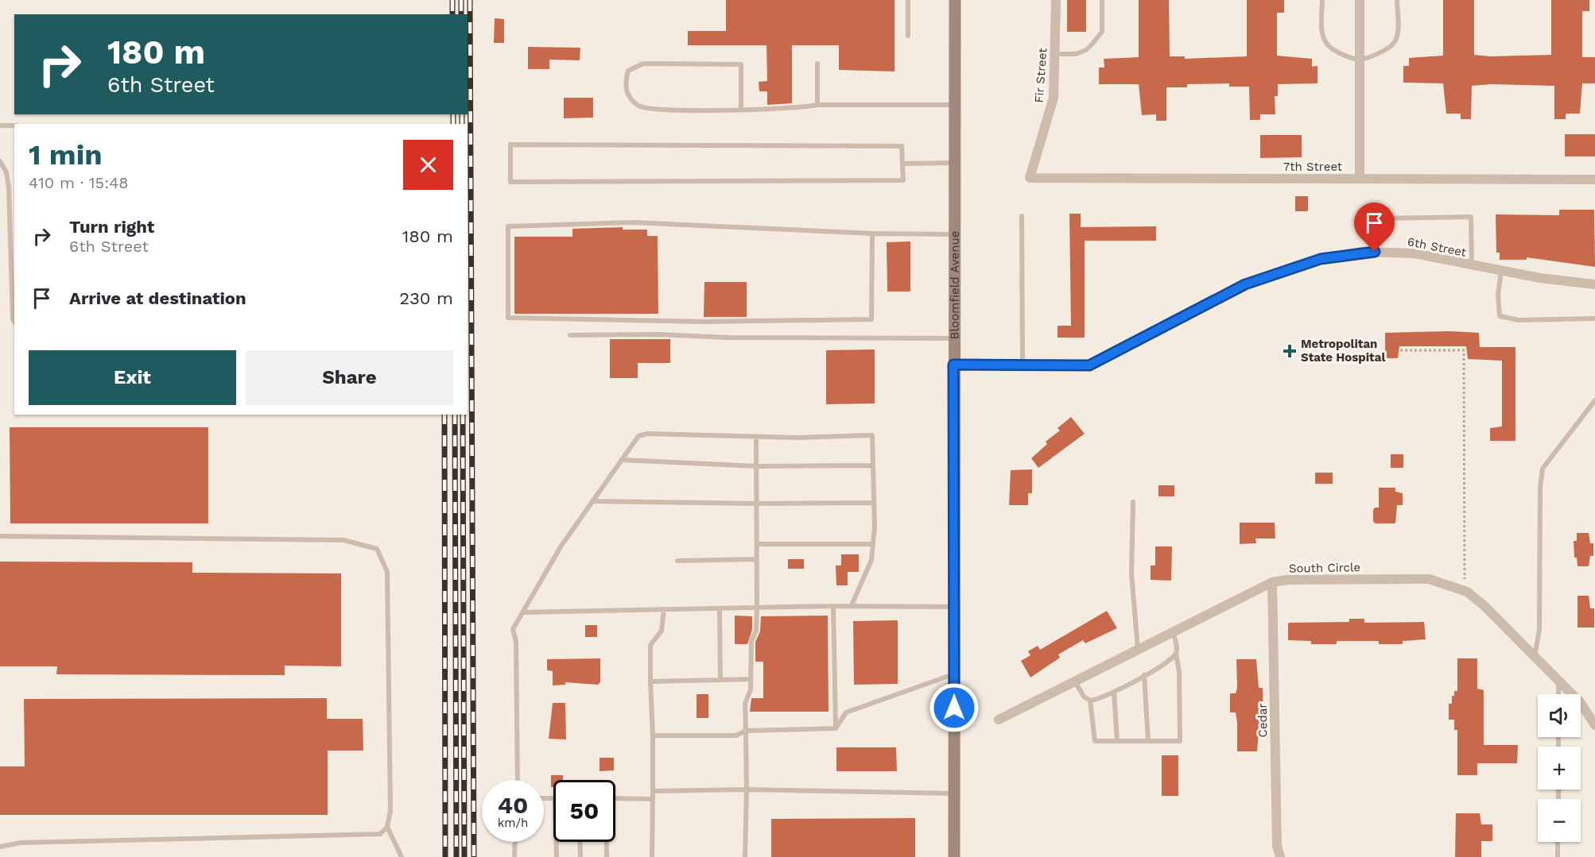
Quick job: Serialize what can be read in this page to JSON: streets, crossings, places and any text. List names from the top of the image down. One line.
{"streets":{"main road":["Bloomfield Avenue"],"street":["Fir Street","7th Street","6th Street","South Circle","Cedar"]},"crossings":[["Fir Street","7th Street"],["6th Street","Bloomfield Avenue"],["South Circle","Cedar"]],"places":{"health":["Metropolitan State Hospital"]},"page":{"turn":["180 m","6th Street"],"heading":["1 min","410 m · 15:48"],"list":[{"name":"Turn right","note":"6th Street","value":"180 m"},{"name":"Arrive at destination","value":"230 m"}],"buttons":["Exit","Share"],"map_buttons":["+","−"],"speed":"40 km/h","limit":"50"}}
